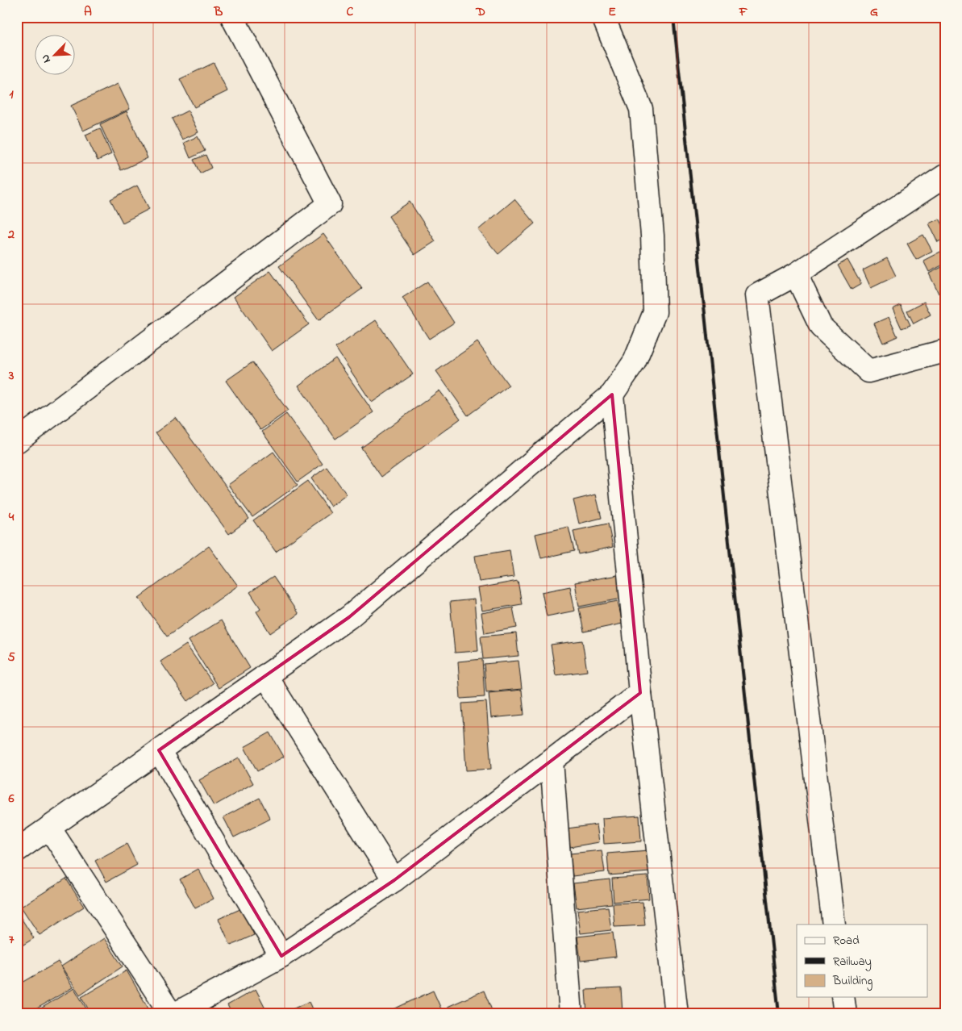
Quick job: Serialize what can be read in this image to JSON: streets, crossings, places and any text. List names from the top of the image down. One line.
{"legend":["Road","Railway","Building"],"north":"bottom left","grid":{"columns":["A","B","C","D","E","F","G"],"rows":["1","2","3","4","5","6","7"]}}
